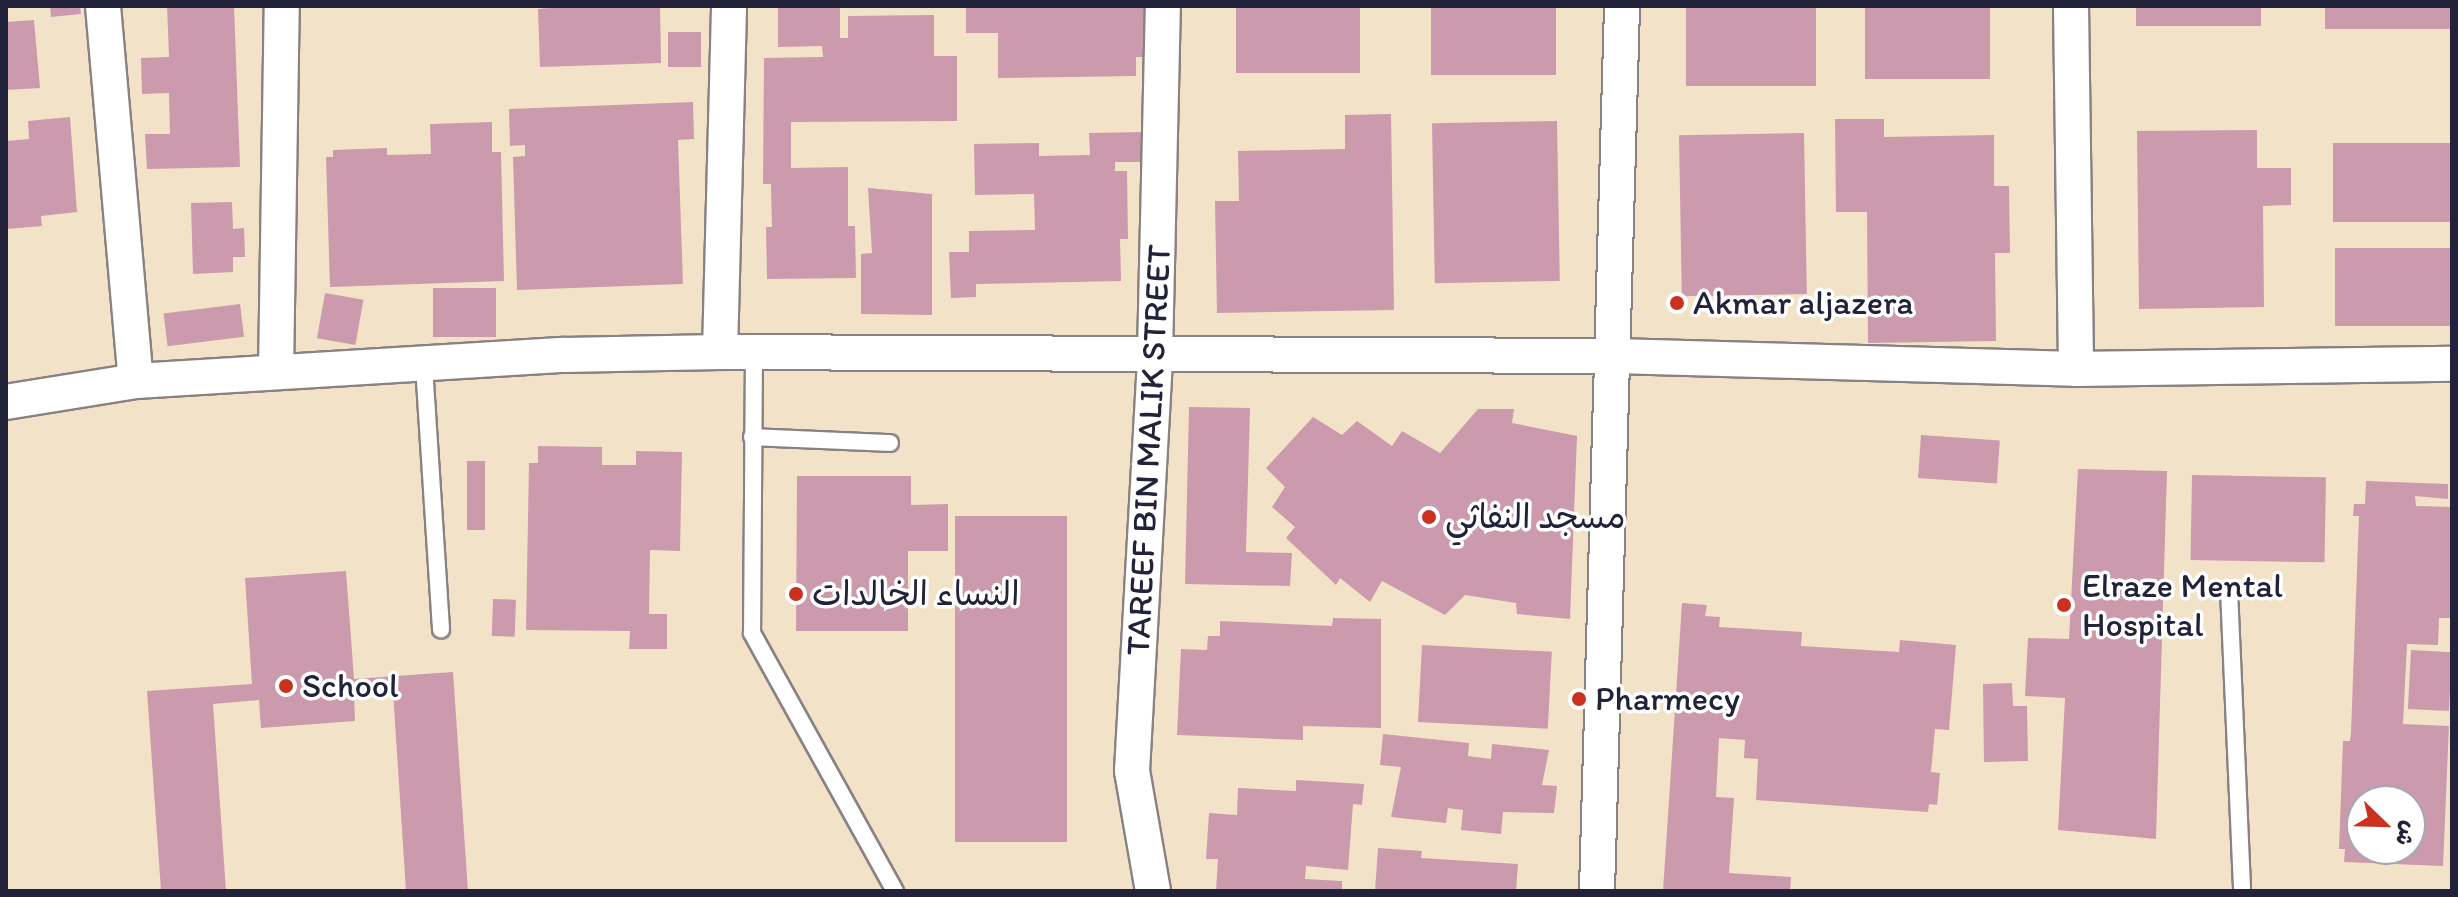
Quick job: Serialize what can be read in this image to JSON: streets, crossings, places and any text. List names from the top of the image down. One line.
{"streets":{"street":["TAREEF BIN MALIK STREET"]},"places":["Akmar aljazera","مسجد النفاثي","النساء الخالدات","Elraze Mental Hospital","School","Pharmecy"],"north":"bottom right"}
